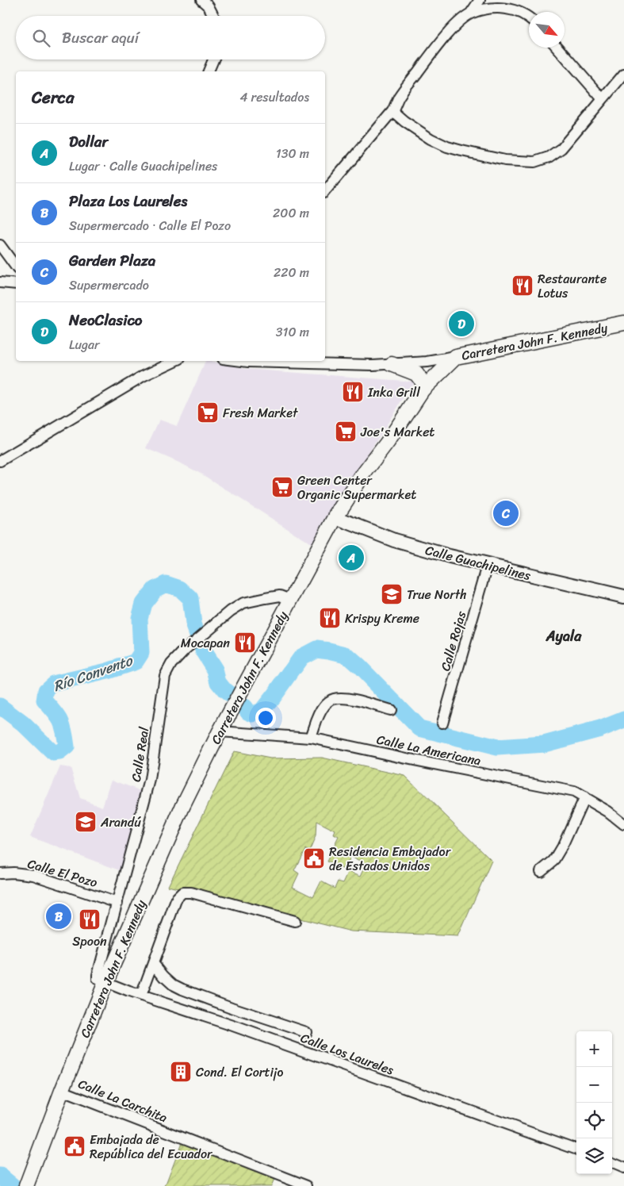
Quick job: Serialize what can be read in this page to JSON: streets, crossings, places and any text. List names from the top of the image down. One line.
{"streets":{"main road":["Carretera John F. Kennedy"],"street":["Calle Guachipelines","Calle Rojas","Calle La Americana","Calle Real","Calle El Pozo","Calle Los Laureles","Calle La Carchita"]},"crossings":[["Carretera John F. Kennedy","Calle Guachipelines"],["Carretera John F. Kennedy","Calle La Americana"],["Carretera John F. Kennedy","Calle Real"],["Carretera John F. Kennedy","Calle Los Laureles"],["Carretera John F. Kennedy","Calle La Carchita"],["Calle Guachipelines","Calle Rojas"],["Calle Real","Calle El Pozo"],["Calle Real","Calle Los Laureles"]],"districts":["Ayala"],"water":["Río Convento"],"places":{"restaurant":["Restaurante Lotus","Inka Grill","Krispy Kreme","Mocapan","Spoon"],"supermarket":["Fresh Market","Joe's Market","Green Center Organic Supermarket"],"school or university":["True North","Arandú"],"public building":["Residencia Embajador de Estados Unidos","Embajada de República del Ecuador"],"building":["Cond. El Cortijo"]},"north":"bottom right","page":{"search":"Buscar aquí","heading":["Cerca","4 resultados"],"list":[{"mark":"A","name":"Dollar","note":"Lugar · Calle Guachipelines","value":"130 m"},{"mark":"B","name":"Plaza Los Laureles","note":"Supermercado · Calle El Pozo","value":"200 m"},{"mark":"C","name":"Garden Plaza","note":"Supermercado","value":"220 m"},{"mark":"D","name":"NeoClasico","note":"Lugar","value":"310 m"}],"pins":["D","C","A","B"],"map_buttons":["+","−"]}}
